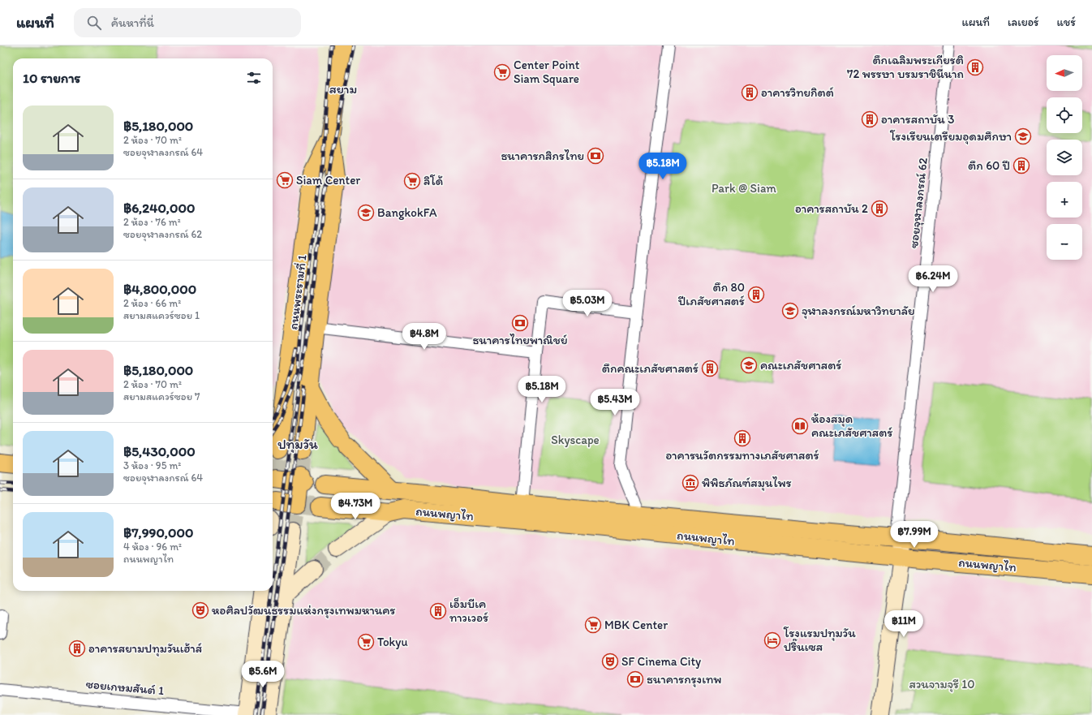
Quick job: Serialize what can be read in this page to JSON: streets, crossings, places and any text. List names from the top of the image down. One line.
{"streets":{"main road":["ถนนพระรามที่ 1","ถนนพญาไท"],"street":["ซอยจุฬาลงกรณ์ 62","ซอยเกษมสันต์ 1"]},"crossings":[["ซอยจุฬาลงกรณ์ 62","ถนนพญาไท"]],"districts":["สยาม","ปทุมวัน"],"parks":["Park @ Siam","Skyscape","สวนจามจุรี 10"],"places":{"building":["ตึกเฉลิมพระเกียรติ 72 พรรษา บรมราชินีนาถ","อาคารวิทยกิตต์","อาคารสถาบัน 3","ตึก 60 ปี","อาคารสถาบัน 2","ตึก 80 ปีเภสัชศาสตร์","ตึกคณะเภสัชศาสตร์","อาคารนวัตกรรมทางเภสัชศาสตร์","เอ็มบีเค ทาวเวอร์","อาคารสยามปทุมวันเฮ้าส์"],"supermarket":["Center Point Siam Square","Siam Center","ลิโด้","MBK Center","Tokyu"],"school or university":["โรงเรียนเตรียมอุดมศึกษา","BangkokFA","จุฬาลงกรณ์มหาวิทยาลัย","คณะเภสัชศาสตร์"],"bank":["ธนาคารกสิกรไทย","ธนาคารไทยพาณิชย์","ธนาคารกรุงเทพ"],"library":["ห้องสมุด คณะเภสัชศาสตร์"],"museum":["พิพิธภัณฑ์สมุนไพร"],"theatre":["หอศิลปวัฒนธรรมแห่งกรุงเทพมหานคร","SF Cinema City"],"hotel":["โรงแรมปทุมวัน ปริ๊นเซส"]},"north":"left","page":{"header":"แผนที่","search":"ค้นหาที่นี่","nav":["แผนที่","เลเยอร์","แชร์"],"map_buttons":["+","−"],"heading":"10 รายการ","list":[{"name":"฿5,180,000","note":"2 ห้อง · 70 m² · ซอยจุฬาลงกรณ์ 64"},{"name":"฿6,240,000","note":"2 ห้อง · 76 m² · ซอยจุฬาลงกรณ์ 62"},{"name":"฿4,800,000","note":"2 ห้อง · 66 m² · สยามสแควร์ซอย 1"},{"name":"฿5,180,000","note":"2 ห้อง · 70 m² · สยามสแควร์ซอย 7"},{"name":"฿5,430,000","note":"3 ห้อง · 95 m² · ซอยจุฬาลงกรณ์ 64"},{"name":"฿7,990,000","note":"4 ห้อง · 96 m² · ถนนพญาไท"}],"price":["฿5.18M","฿6.24M","฿5.03M","฿4.8M","฿5.18M","฿5.43M","฿4.73M","฿7.99M","฿11M","฿5.6M"]}}
